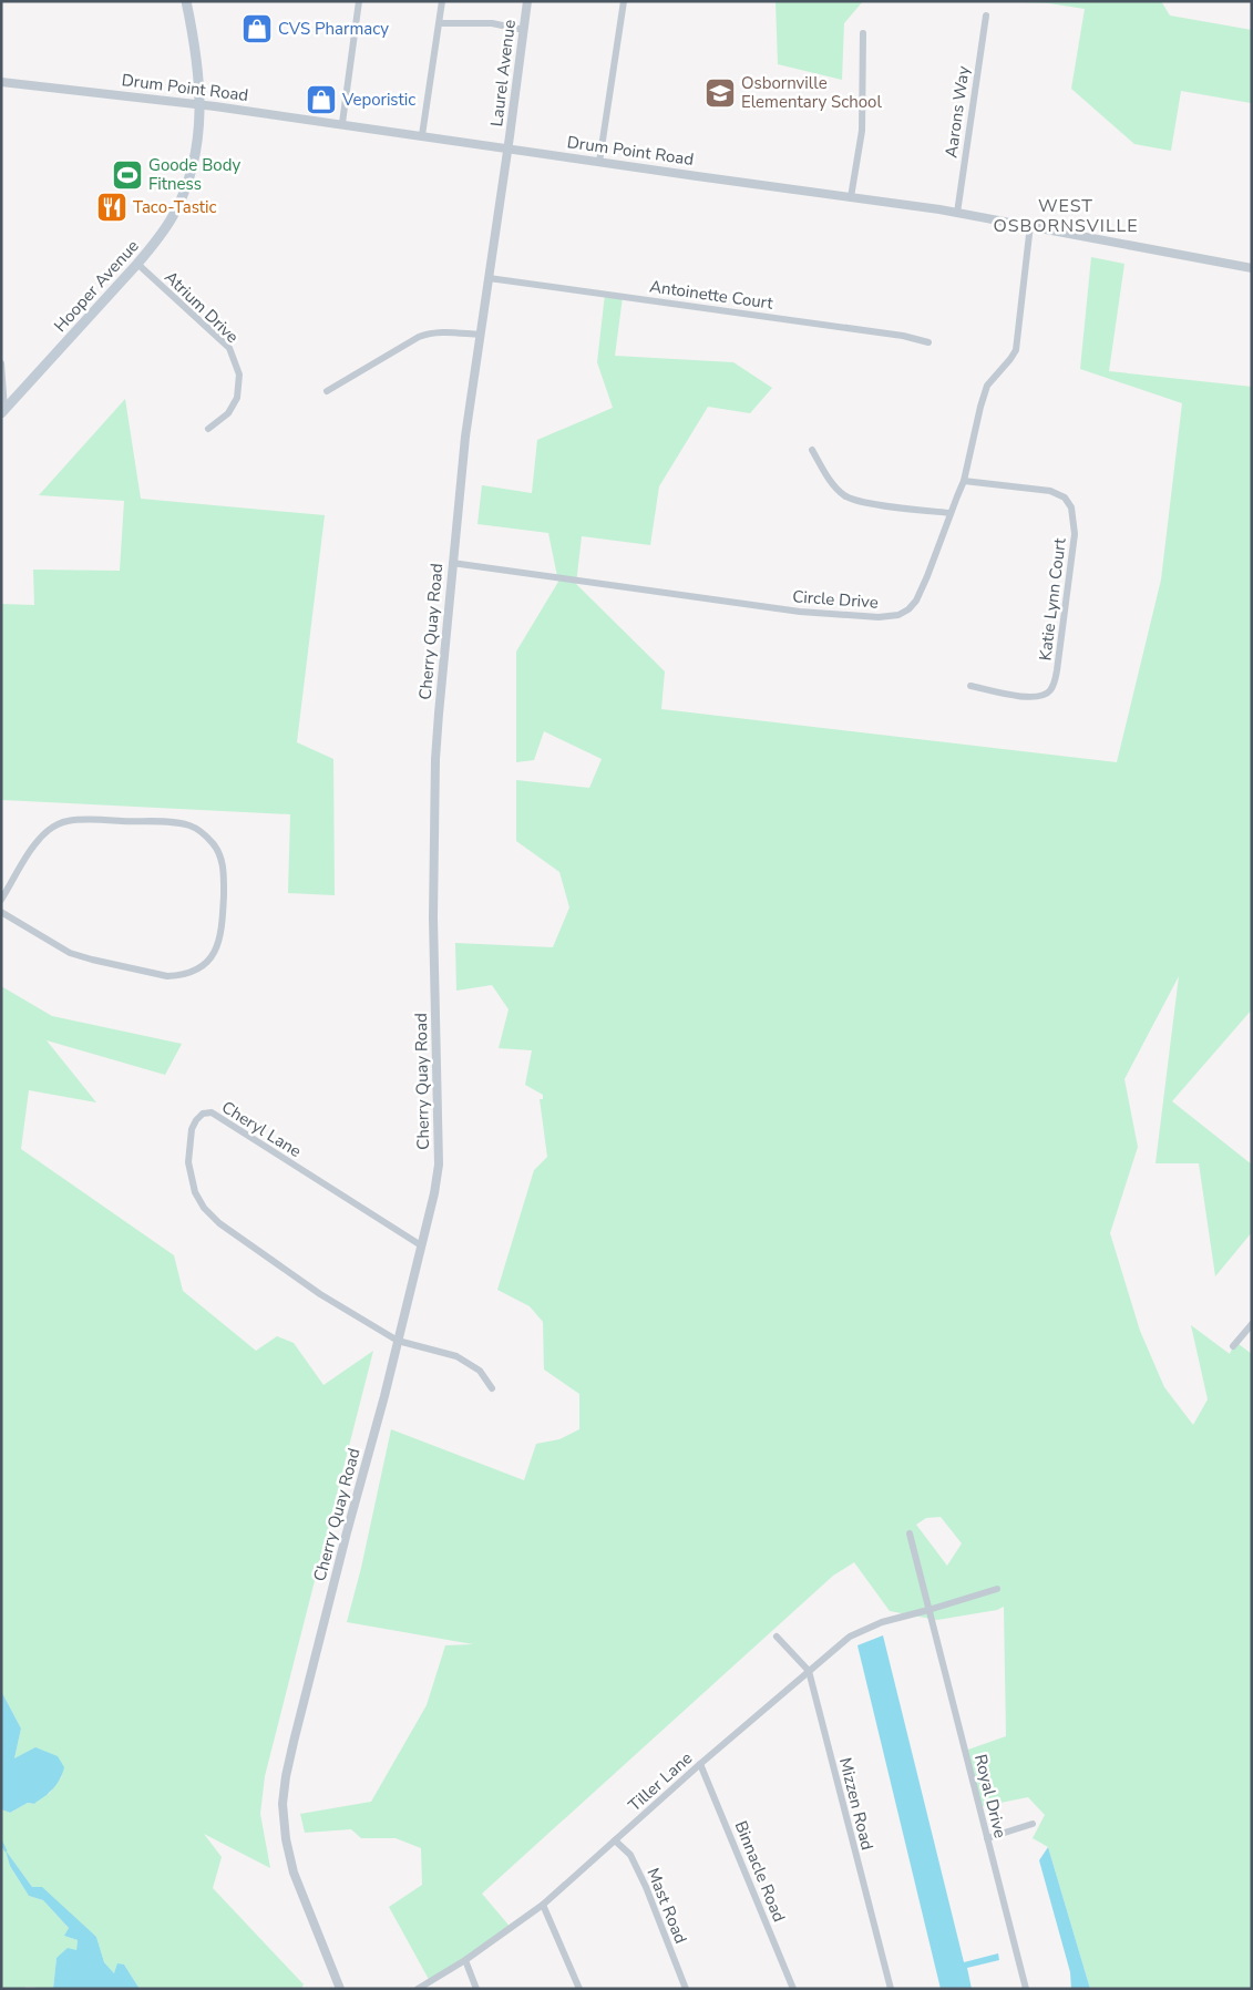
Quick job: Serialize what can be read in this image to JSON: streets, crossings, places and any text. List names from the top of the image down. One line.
{"streets":{"main road":["Hooper Avenue"],"street":["Laurel Avenue","Drum Point Road","Aarons Way","Antoinette Court","Atrium Drive","Circle Drive","Katie Lynn Court","Cherry Quay Road","Cheryl Lane","Tiller Lane","Royal Drive","Mizzen Road","Binnacle Road","Mast Road"]},"crossings":[["Laurel Avenue","Drum Point Road"],["Laurel Avenue","Cherry Quay Road"],["Drum Point Road","Aarons Way"],["Drum Point Road","Hooper Avenue"],["Drum Point Road","Circle Drive"],["Drum Point Road","Cherry Quay Road"],["Hooper Avenue","Atrium Drive"],["Antoinette Court","Cherry Quay Road"],["Circle Drive","Katie Lynn Court"],["Circle Drive","Cherry Quay Road"],["Cherry Quay Road","Cheryl Lane"],["Tiller Lane","Royal Drive"],["Tiller Lane","Mizzen Road"],["Tiller Lane","Binnacle Road"],["Tiller Lane","Mast Road"]],"districts":["WEST OSBORNSVILLE"],"places":{"shop":["CVS Pharmacy","Veporistic"],"school or university":["Osbornville Elementary School"],"sports":["Goode Body Fitness"],"restaurant":["Taco-Tastic"]}}
